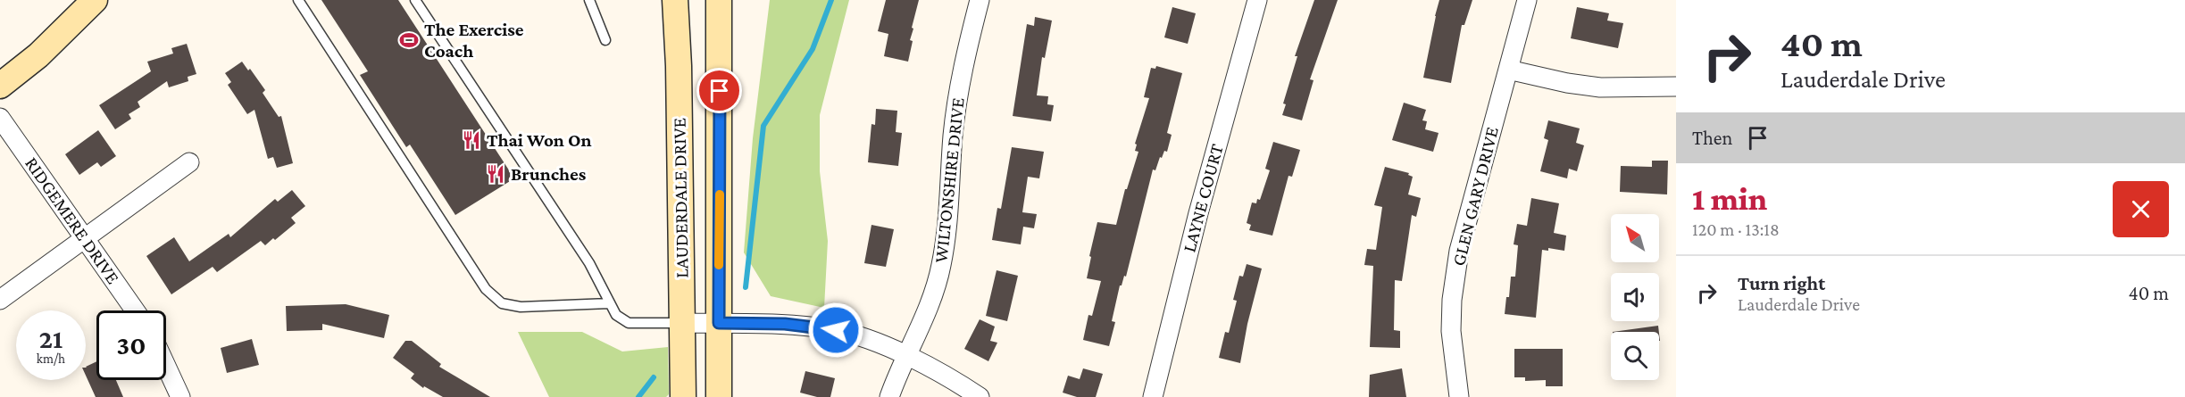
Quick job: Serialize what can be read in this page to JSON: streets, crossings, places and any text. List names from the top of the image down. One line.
{"streets":{"main road":["LAUDERDALE DRIVE"],"street":["WILTONSHIRE DRIVE","GLEN GARY DRIVE","LAYNE COURT","RIDGEMERE DRIVE"]},"places":{"sports":["The Exercise Coach"],"restaurant":["Thai Won On","Brunches"]},"north":"top left","page":{"turn":["40 m","Lauderdale Drive"],"then":"Then","heading":["1 min","120 m · 13:18"],"list":[{"name":"Turn right","note":"Lauderdale Drive","value":"40 m"}],"speed":"21 km/h","limit":"30"}}
